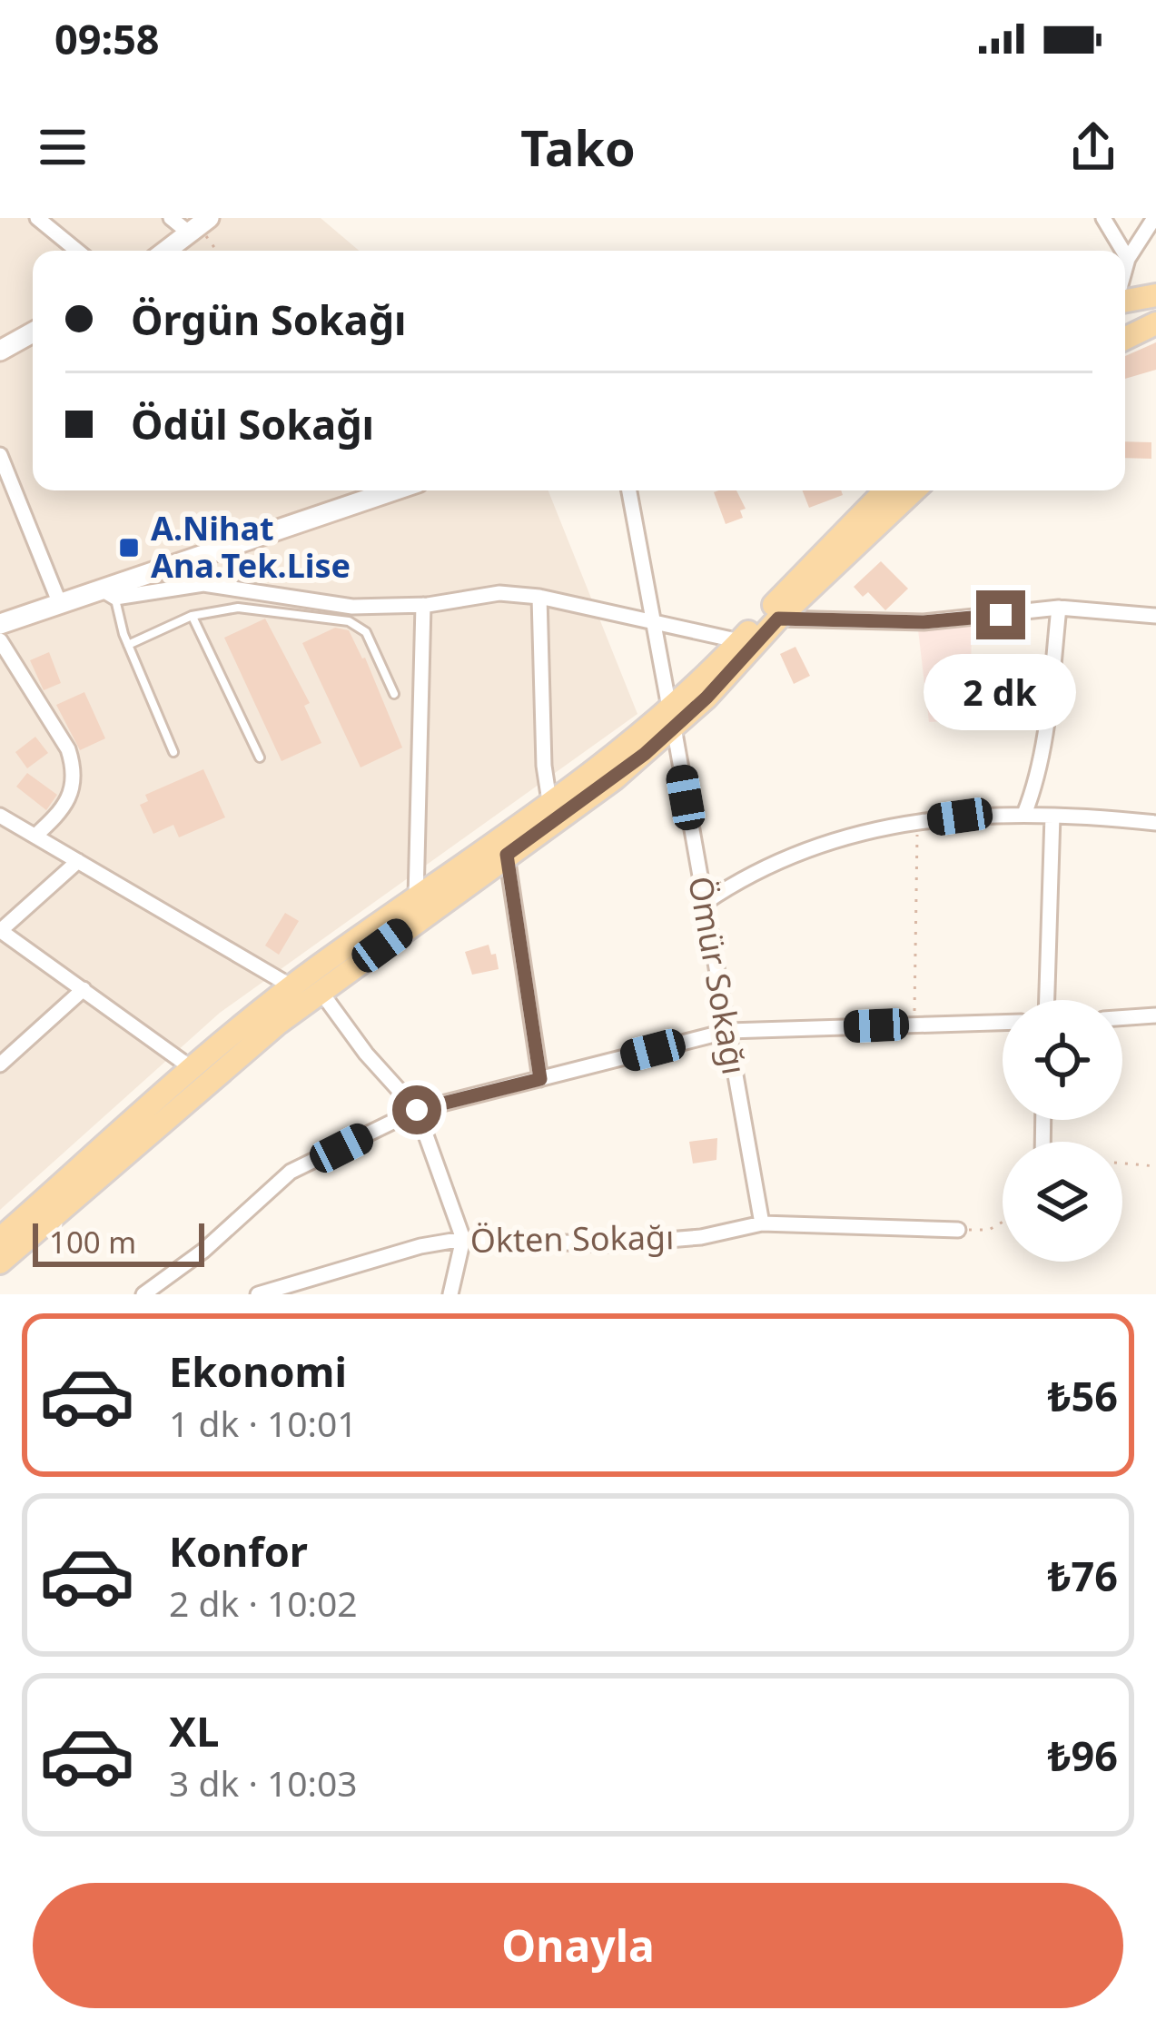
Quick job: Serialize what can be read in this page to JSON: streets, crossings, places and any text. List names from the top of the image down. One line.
{"streets":{"street":["Ömür Sokağı","Ökten Sokağı"]},"crossings":[["Ömür Sokağı","Ökten Sokağı"]],"places":{"transit":["A.Nihat Ana.Tek.Lise"]},"scale_bar":"100 m","page":{"status":"09:58","header":"Tako","banner":["Örgün Sokağı","Ödül Sokağı"],"bubble":"2 dk","scale":"100 m","list":[{"name":"Ekonomi","note":"1 dk · 10:01","value":"₺56"},{"name":"Konfor","note":"2 dk · 10:02","value":"₺76"},{"name":"XL","note":"3 dk · 10:03","value":"₺96"}],"buttons":"Onayla"}}
